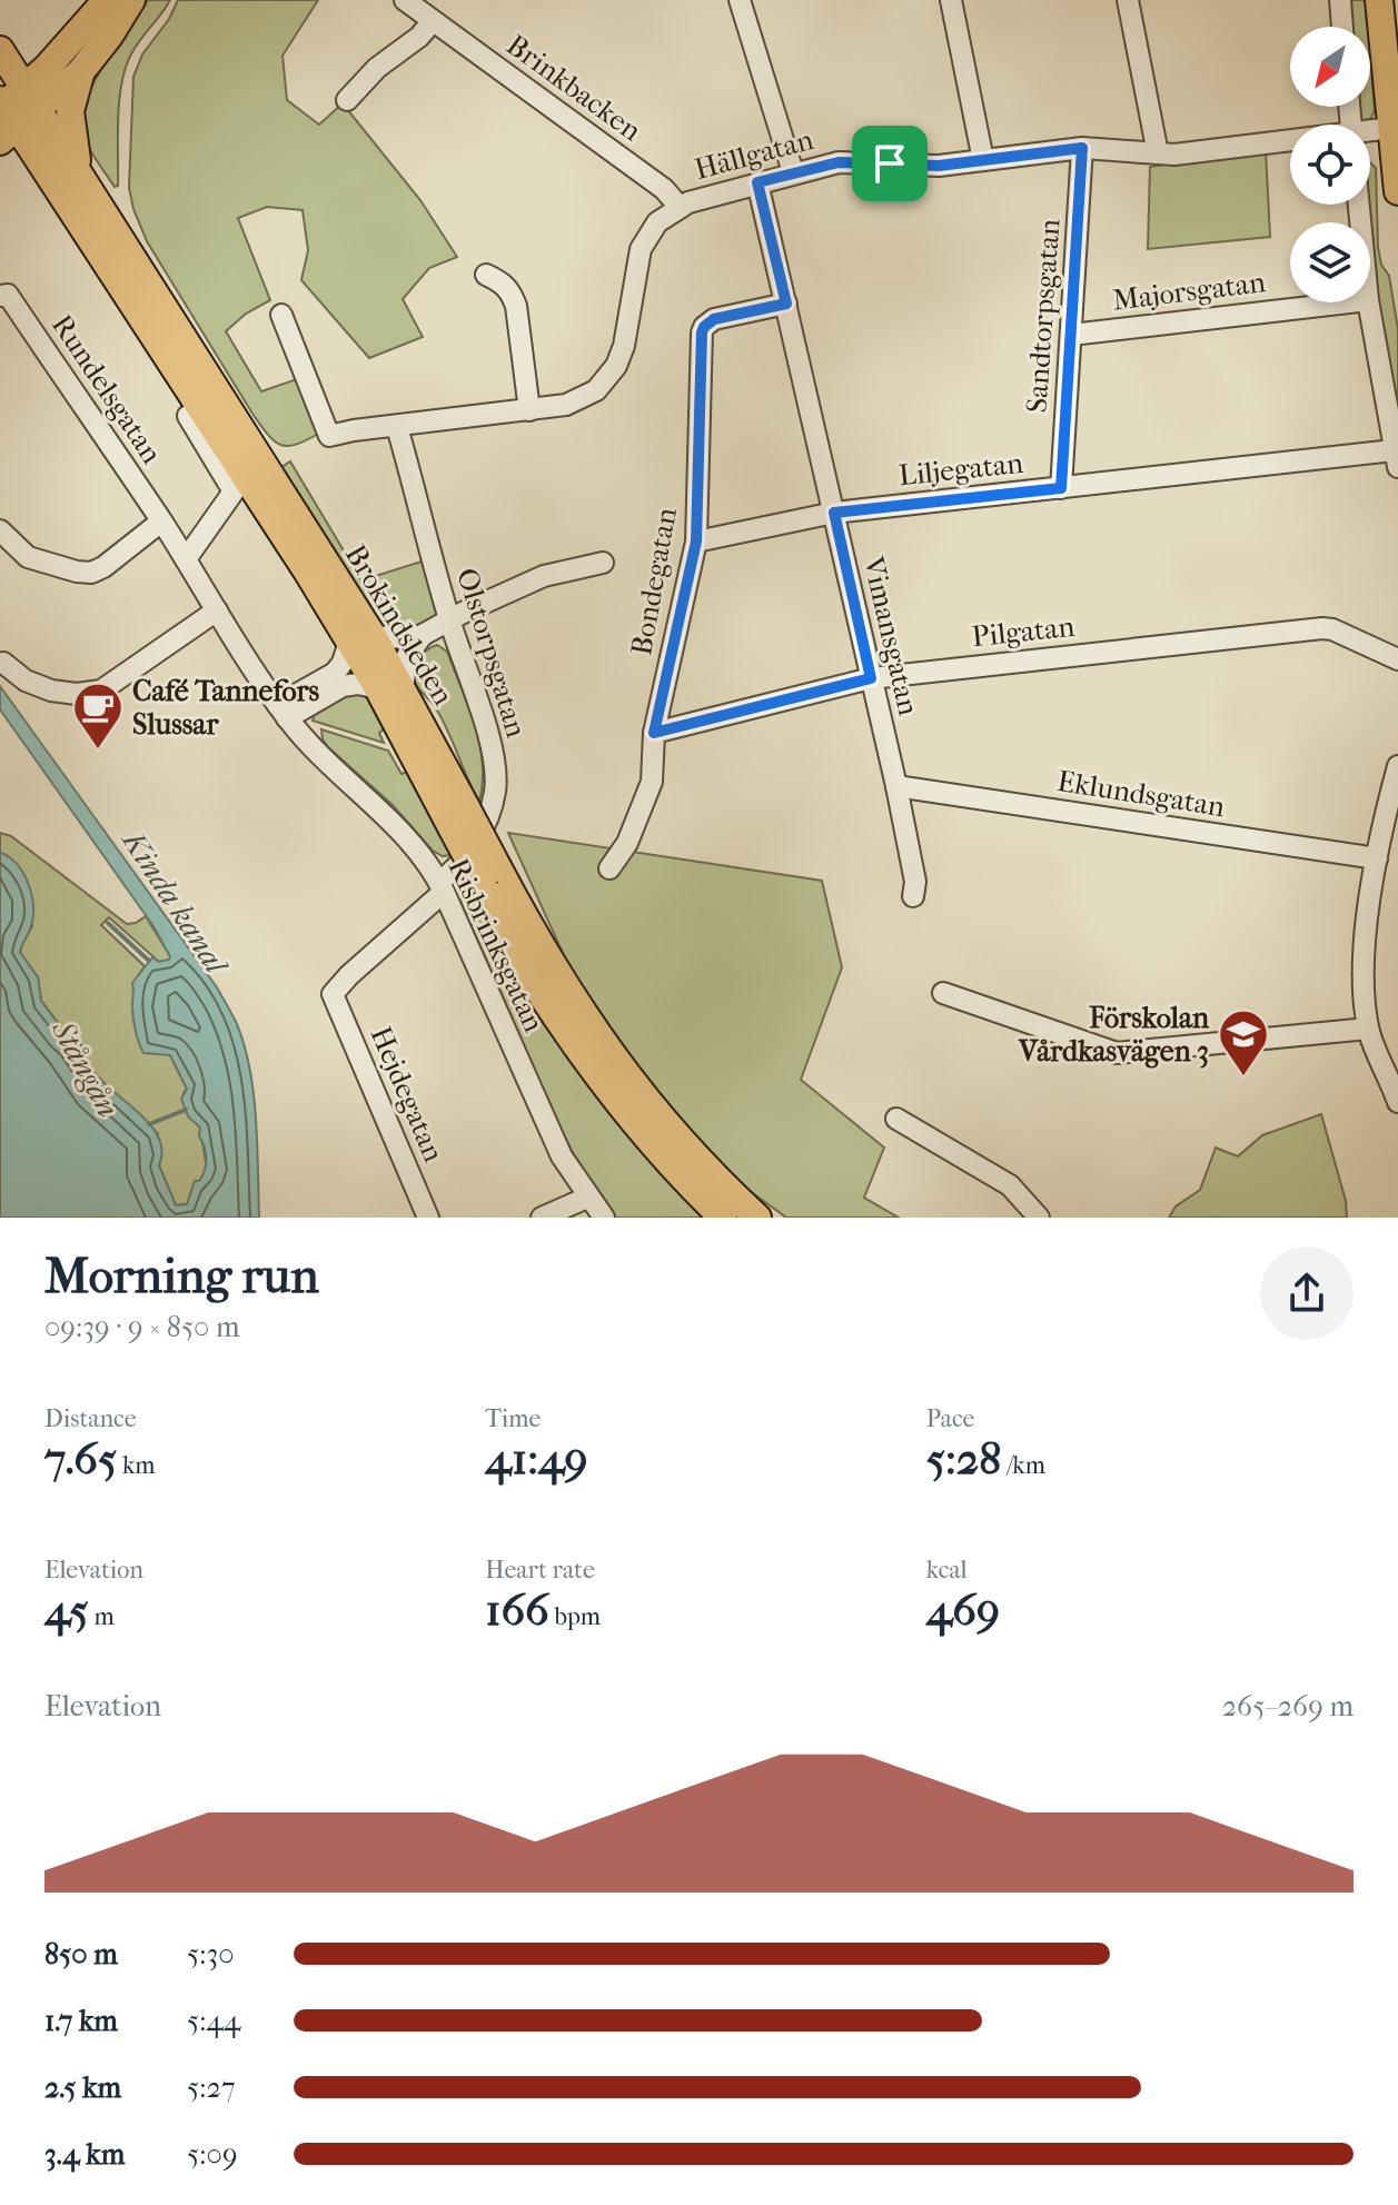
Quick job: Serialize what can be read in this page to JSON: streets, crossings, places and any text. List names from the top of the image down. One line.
{"streets":{"main road":["Brokindsleden"],"street":["Brinkbacken","Hällgatan","Majorsgatan","Sandtorpsgatan","Rundelsgatan","Liljegatan","Bondegatan","Pilgatan","Vimansgatan","Olstorpsgatan","Eklundsgatan","Risbrinksgatan","Hejdegatan"]},"crossings":[["Brinkbacken","Hällgatan"],["Hällgatan","Sandtorpsgatan"],["Hällgatan","Vimansgatan"],["Hällgatan","Olstorpsgatan"],["Majorsgatan","Sandtorpsgatan"],["Sandtorpsgatan","Liljegatan"],["Rundelsgatan","Risbrinksgatan"],["Liljegatan","Bondegatan"],["Liljegatan","Vimansgatan"],["Bondegatan","Pilgatan"],["Bondegatan","Vimansgatan"],["Pilgatan","Vimansgatan"],["Vimansgatan","Eklundsgatan"],["Olstorpsgatan","Risbrinksgatan"],["Olstorpsgatan","Hejdegatan"]],"water":["Kinda kanal","Stångån"],"places":{"cafe":["Café Tannefors Slussar"],"school or university":["Förskolan Vårdkasvägen 3"]},"north":"bottom left","page":{"heading":["Morning run","09:39 · 9 × 850 m"],"stats":[["Distance","7.65 km"],["Time","41:49"],["Pace","5:28 /km"],["Elevation","45 m"],["Heart rate","166 bpm"],["kcal","469"]],"chart":["Elevation","265–269 m"],"list":[{"name":"850 m","note":"5:30"},{"name":"1.7 km","note":"5:44"},{"name":"2.5 km","note":"5:27"},{"name":"3.4 km","note":"5:09"}]}}
